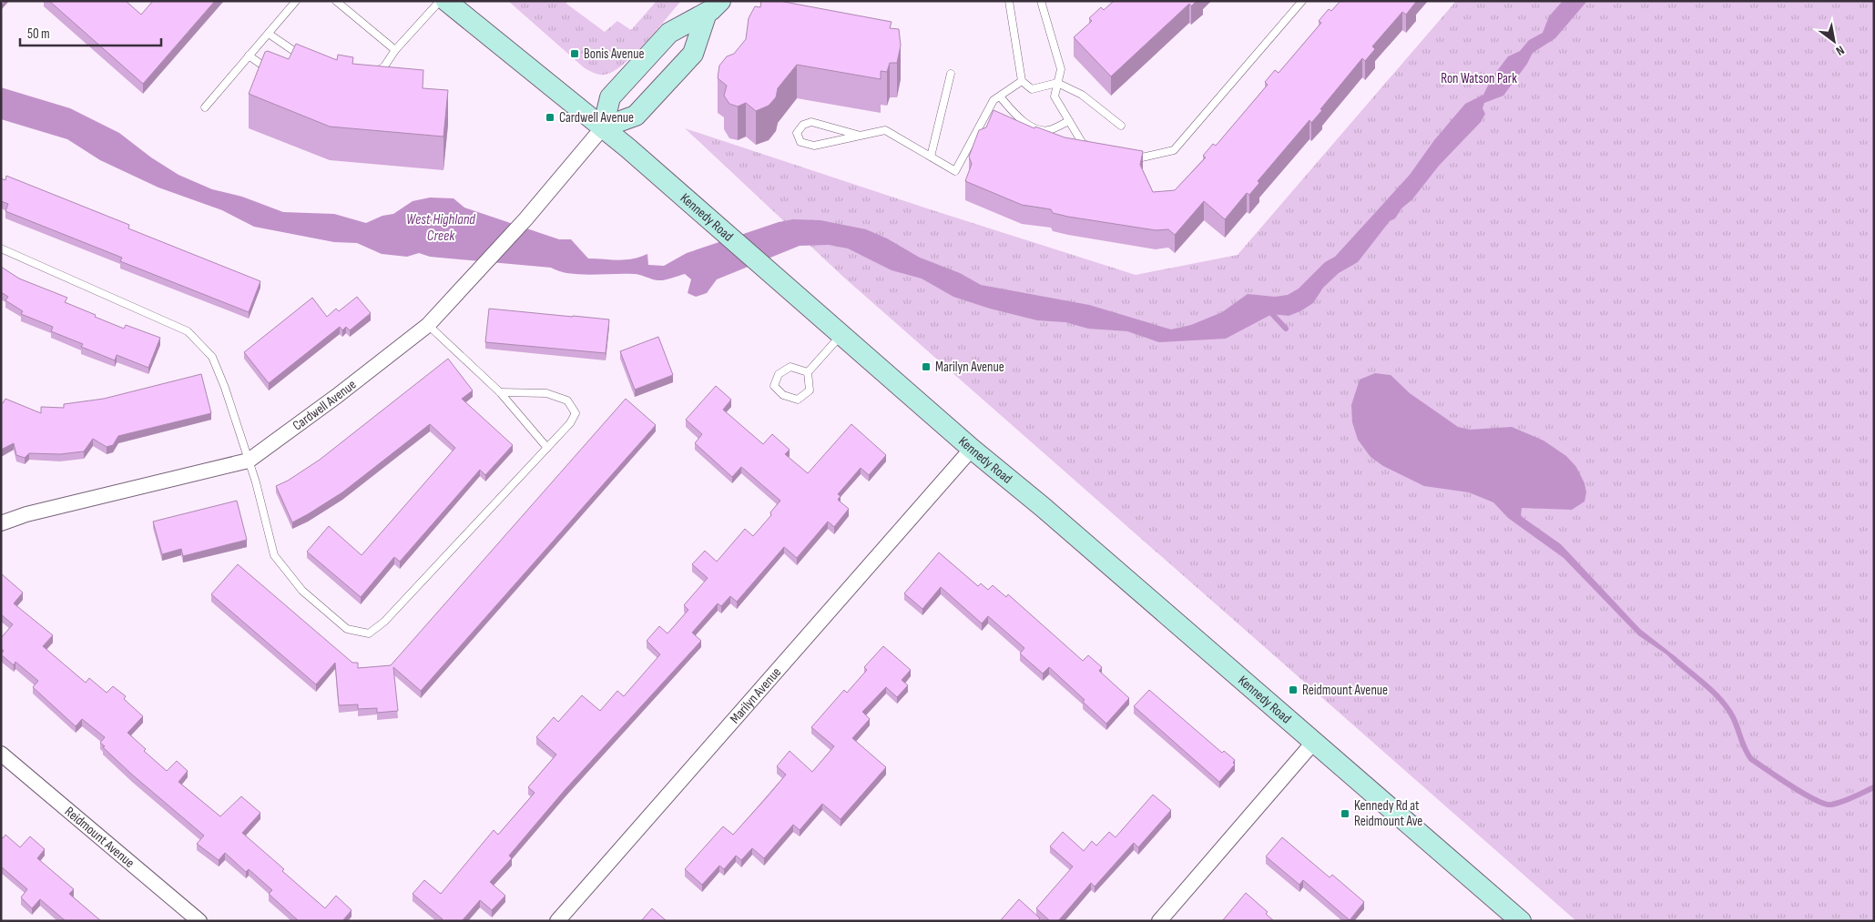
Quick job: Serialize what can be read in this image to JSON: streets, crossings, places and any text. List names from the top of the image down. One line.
{"streets":{"main road":["Kennedy Road"],"street":["Cardwell Avenue","Marilyn Avenue","Reidmount Avenue"]},"crossings":[["Kennedy Road","Cardwell Avenue"],["Kennedy Road","Marilyn Avenue"]],"water":["West Highland Creek"],"parks":["Ron Watson Park"],"places":{"transit":["Bonis Avenue","Cardwell Avenue","Marilyn Avenue","Reidmount Avenue","Kennedy Rd at Reidmount Ave"]},"scale_bar":"50 m","north":"bottom right"}
